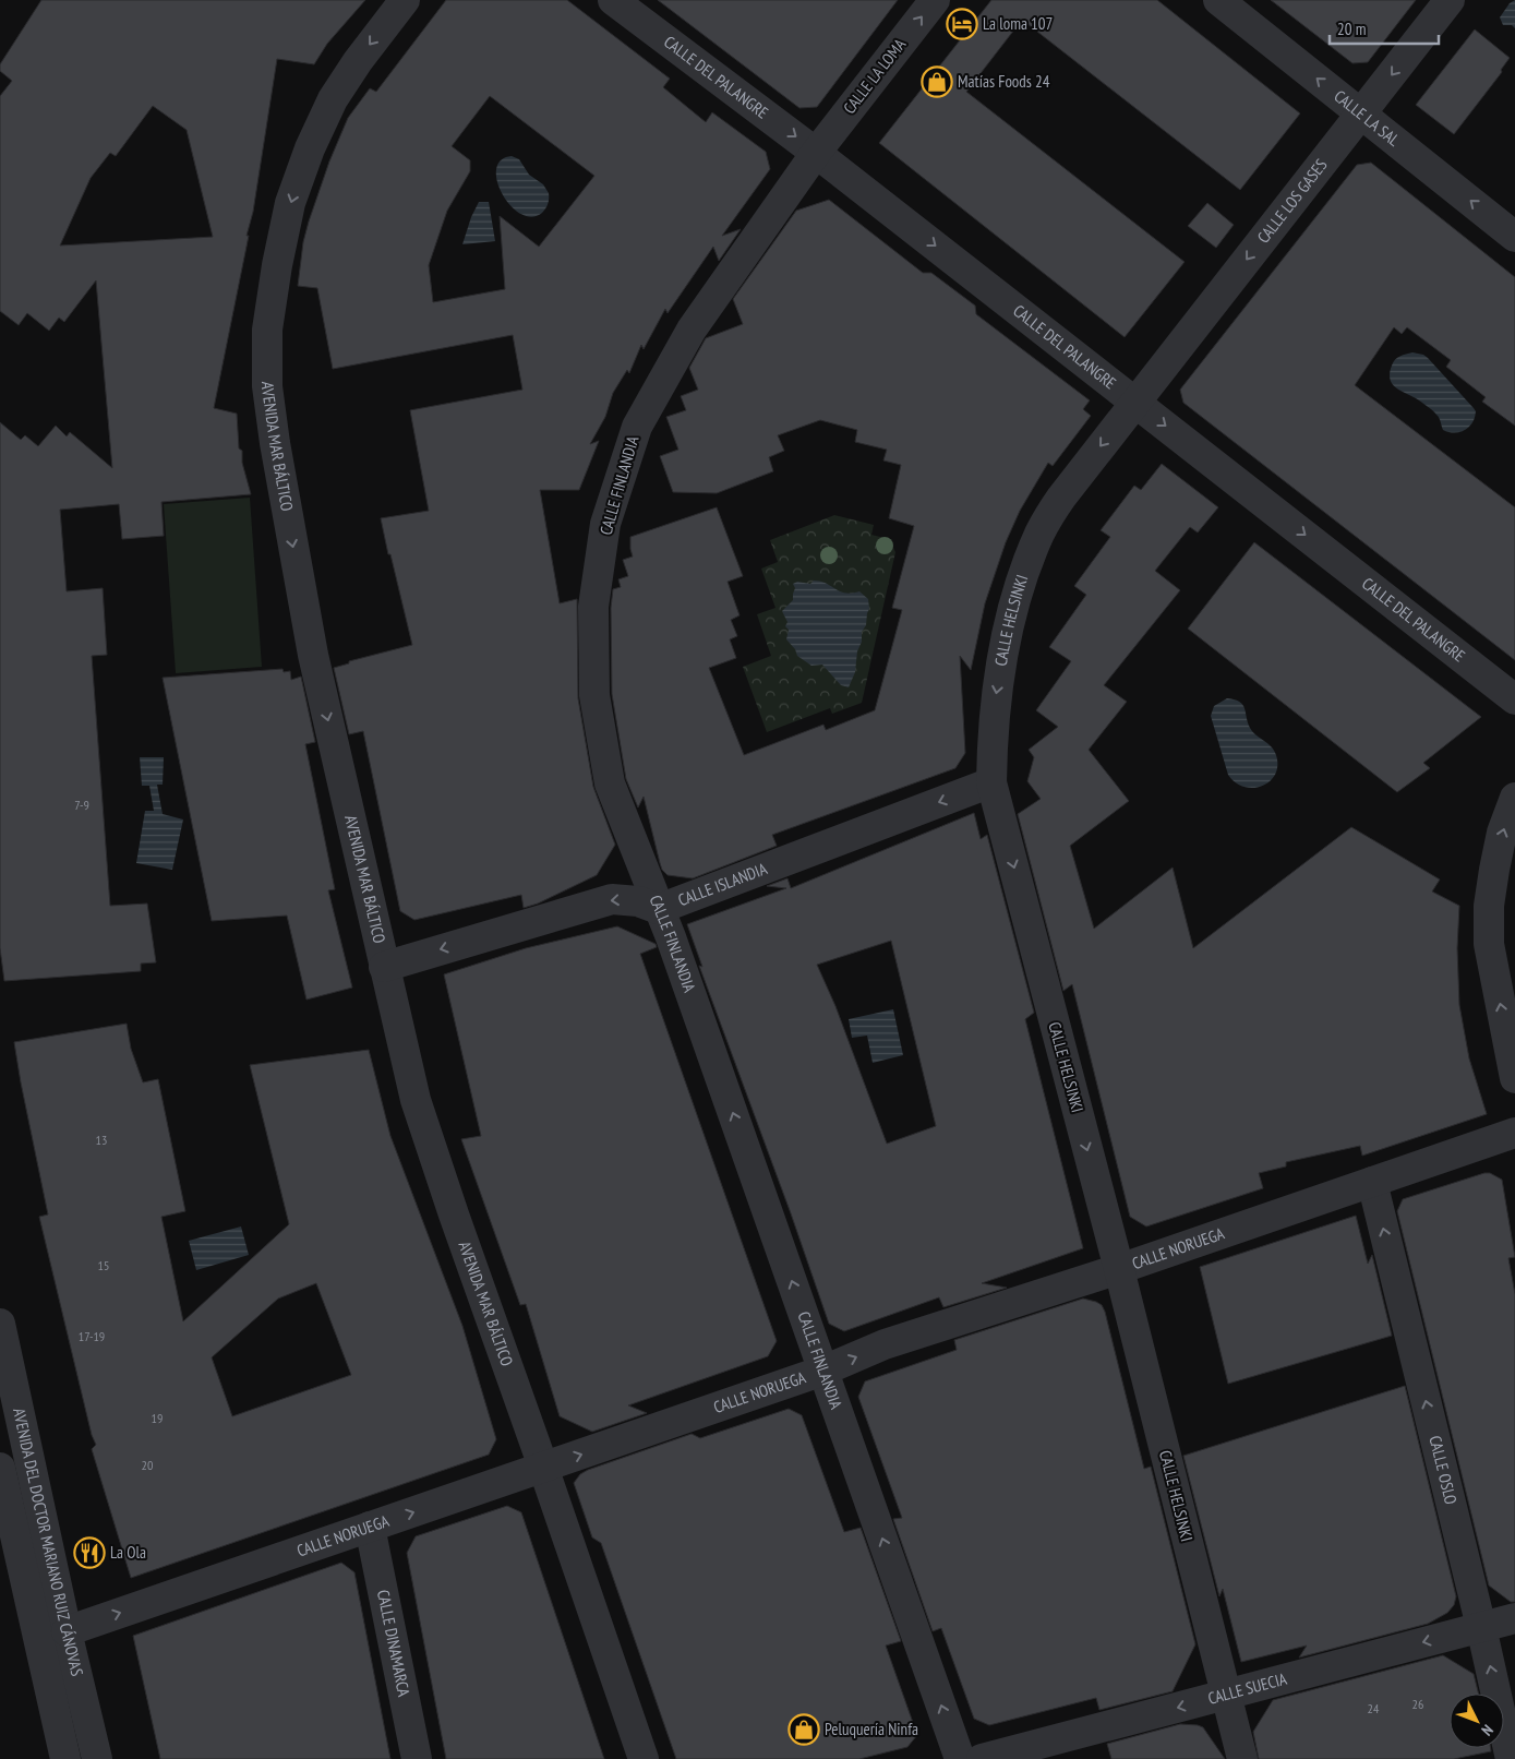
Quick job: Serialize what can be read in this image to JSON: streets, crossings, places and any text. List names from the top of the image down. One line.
{"streets":{"street":["CALLE LA LOMA","CALLE DEL PALANGRE","CALLE LA SAL","CALLE LOS GASES","AVENIDA MAR BÁLTICO","CALLE FINLANDIA","CALLE HELSINKI","CALLE ISLANDIA","CALLE NORUEGA","CALLE OSLO","AVENIDA DEL DOCTOR MARIANO RUIZ CÁNOVAS","CALLE DINAMARCA","CALLE SUECIA"]},"crossings":[["CALLE LA LOMA","CALLE DEL PALANGRE"],["CALLE LA LOMA","CALLE FINLANDIA"],["CALLE DEL PALANGRE","CALLE LOS GASES"],["CALLE DEL PALANGRE","CALLE FINLANDIA"],["CALLE DEL PALANGRE","CALLE HELSINKI"],["CALLE LA SAL","CALLE LOS GASES"],["CALLE LOS GASES","CALLE HELSINKI"],["AVENIDA MAR BÁLTICO","CALLE ISLANDIA"],["AVENIDA MAR BÁLTICO","CALLE NORUEGA"],["CALLE FINLANDIA","CALLE ISLANDIA"],["CALLE FINLANDIA","CALLE NORUEGA"],["CALLE HELSINKI","CALLE ISLANDIA"],["CALLE HELSINKI","CALLE NORUEGA"],["CALLE HELSINKI","CALLE SUECIA"],["CALLE NORUEGA","CALLE OSLO"],["CALLE NORUEGA","AVENIDA DEL DOCTOR MARIANO RUIZ CÁNOVAS"],["CALLE NORUEGA","CALLE DINAMARCA"],["CALLE OSLO","CALLE SUECIA"]],"one_way":["CALLE LA LOMA","CALLE DEL PALANGRE","CALLE LA SAL","CALLE LOS GASES","AVENIDA MAR BÁLTICO","CALLE FINLANDIA","CALLE HELSINKI","CALLE ISLANDIA","CALLE NORUEGA","CALLE OSLO","CALLE SUECIA"],"places":{"hotel":["La loma 107"],"shop":["Matías Foods 24","Peluquería Ninfa"],"restaurant":["La Ola"]},"house_numbers":["7-9","13","15","17-19","19","20","26","24"],"scale_bar":"20 m","north":"bottom right"}
